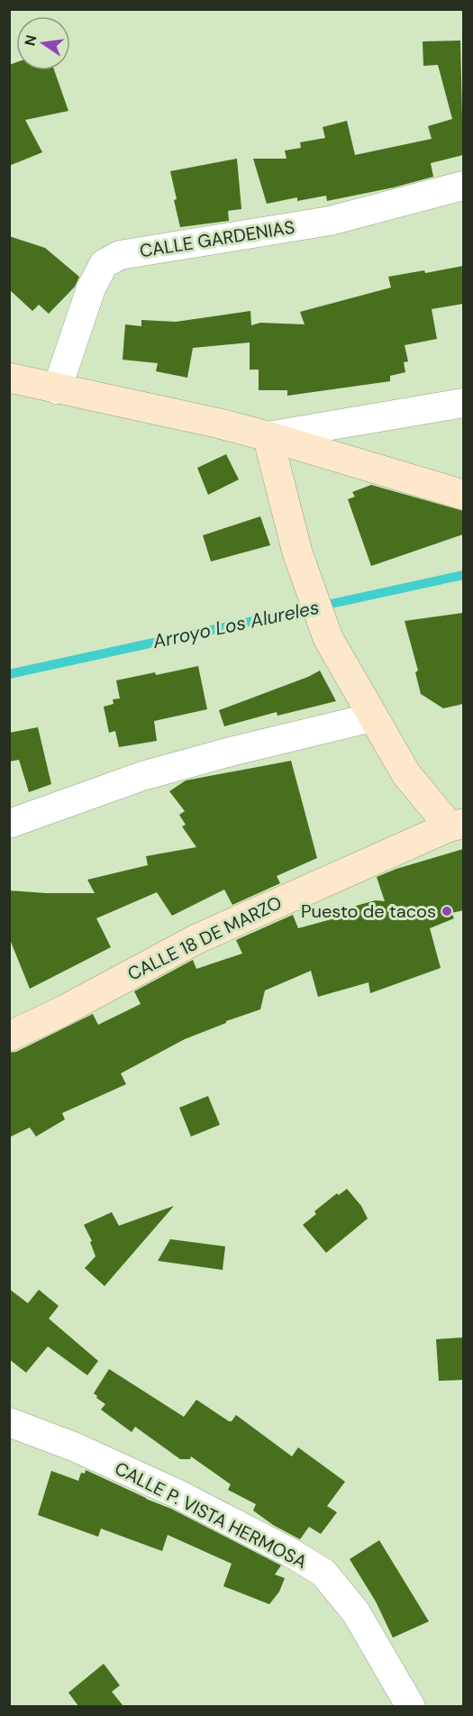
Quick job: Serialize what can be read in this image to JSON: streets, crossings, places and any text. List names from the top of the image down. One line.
{"streets":{"main road":["CALLE 18 DE MARZO"],"street":["CALLE GARDENIAS","CALLE P. VISTA HERMOSA"]},"water":["Arroyo Los Alureles"],"places":["Puesto de tacos"],"north":"left"}
